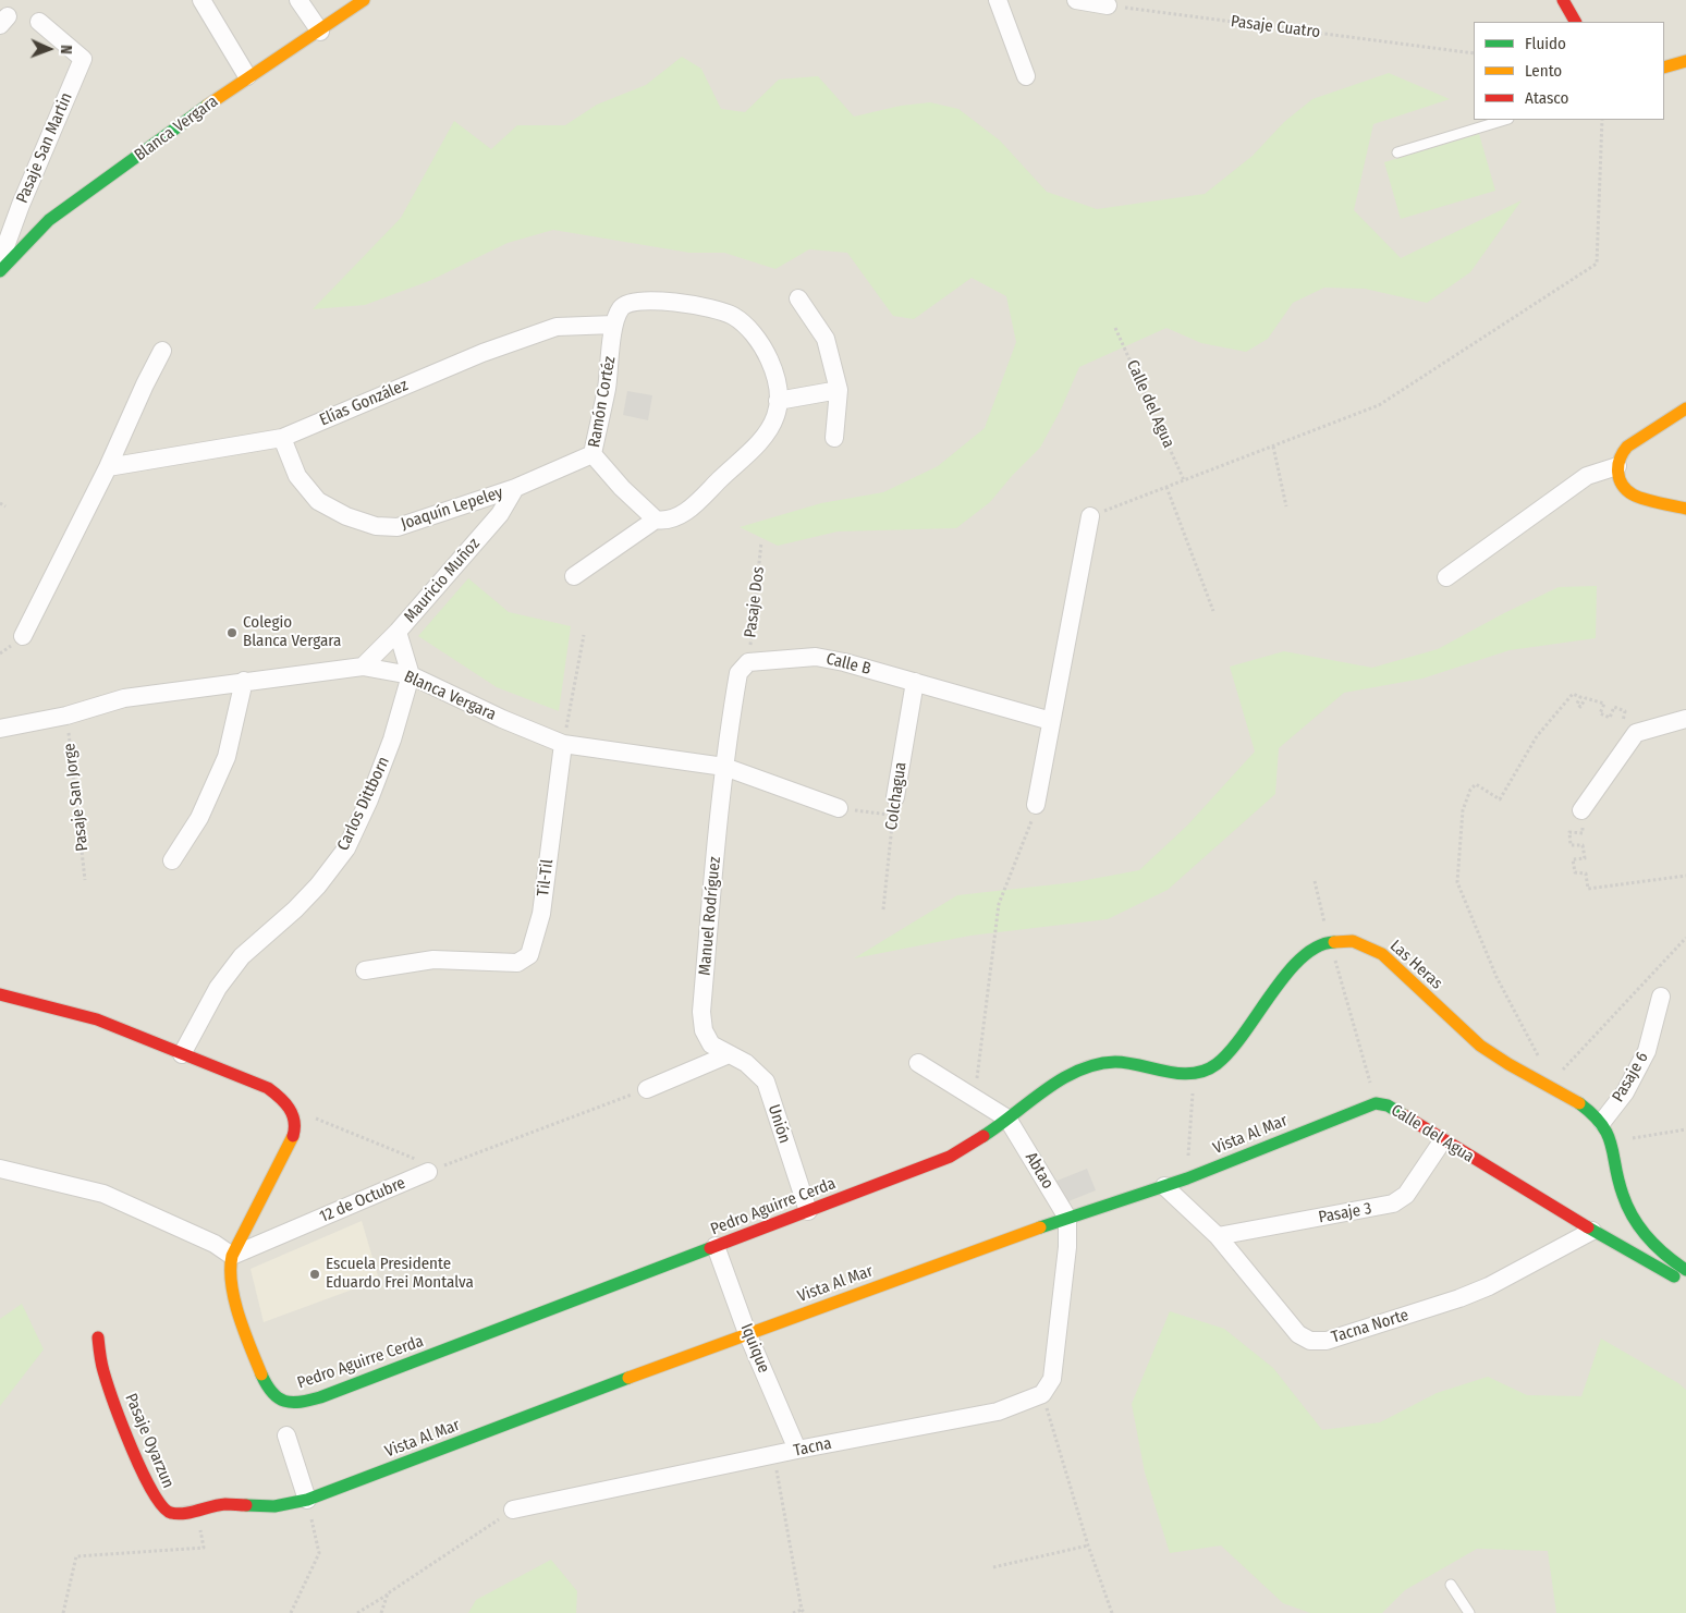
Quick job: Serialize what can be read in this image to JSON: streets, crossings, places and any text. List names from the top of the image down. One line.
{"streets":{"street":["Blanca Vergara","Pasaje San Martin","Ramón Cortéz","Elías González","Calle del Agua","Joaquín Lepeley","Mauricio Muñoz","Calle B","Colchagua","Carlos Dittborn","Til-Til","Manuel Rodríguez","Las Heras","Pasaje 6","Unión","Vista Al Mar","Abtao","12 de Octubre","Pedro Aguirre Cerda","Pasaje 3","Tacna Norte","Iquique","Pasaje Oyarzun","Tacna"],"path":["Pasaje Cuatro","Pasaje Dos","Pasaje San Jorge"]},"crossings":[["Blanca Vergara","Mauricio Muñoz"],["Blanca Vergara","Pasaje San Jorge"],["Blanca Vergara","Carlos Dittborn"],["Blanca Vergara","Til-Til"],["Blanca Vergara","Manuel Rodríguez"],["Ramón Cortéz","Elías González"],["Ramón Cortéz","Joaquín Lepeley"],["Elías González","Joaquín Lepeley"],["Calle del Agua","Las Heras"],["Calle del Agua","Vista Al Mar"],["Calle del Agua","Pasaje 3"],["Calle del Agua","Tacna Norte"],["Joaquín Lepeley","Mauricio Muñoz"],["Pasaje Dos","Calle B"],["Calle B","Colchagua"],["Manuel Rodríguez","Unión"],["Las Heras","Pasaje 6"],["Unión","Pedro Aguirre Cerda"],["Vista Al Mar","Abtao"],["Vista Al Mar","Tacna Norte"],["Vista Al Mar","Iquique"],["Vista Al Mar","Pasaje Oyarzun"],["Abtao","Pedro Aguirre Cerda"],["12 de Octubre","Pedro Aguirre Cerda"],["Pedro Aguirre Cerda","Iquique"],["Pasaje 3","Tacna Norte"],["Iquique","Tacna"]],"places":["Colegio Blanca Vergara","Escuela Presidente Eduardo Frei Montalva"],"legend":["Fluido","Lento","Atasco"],"north":"right"}
